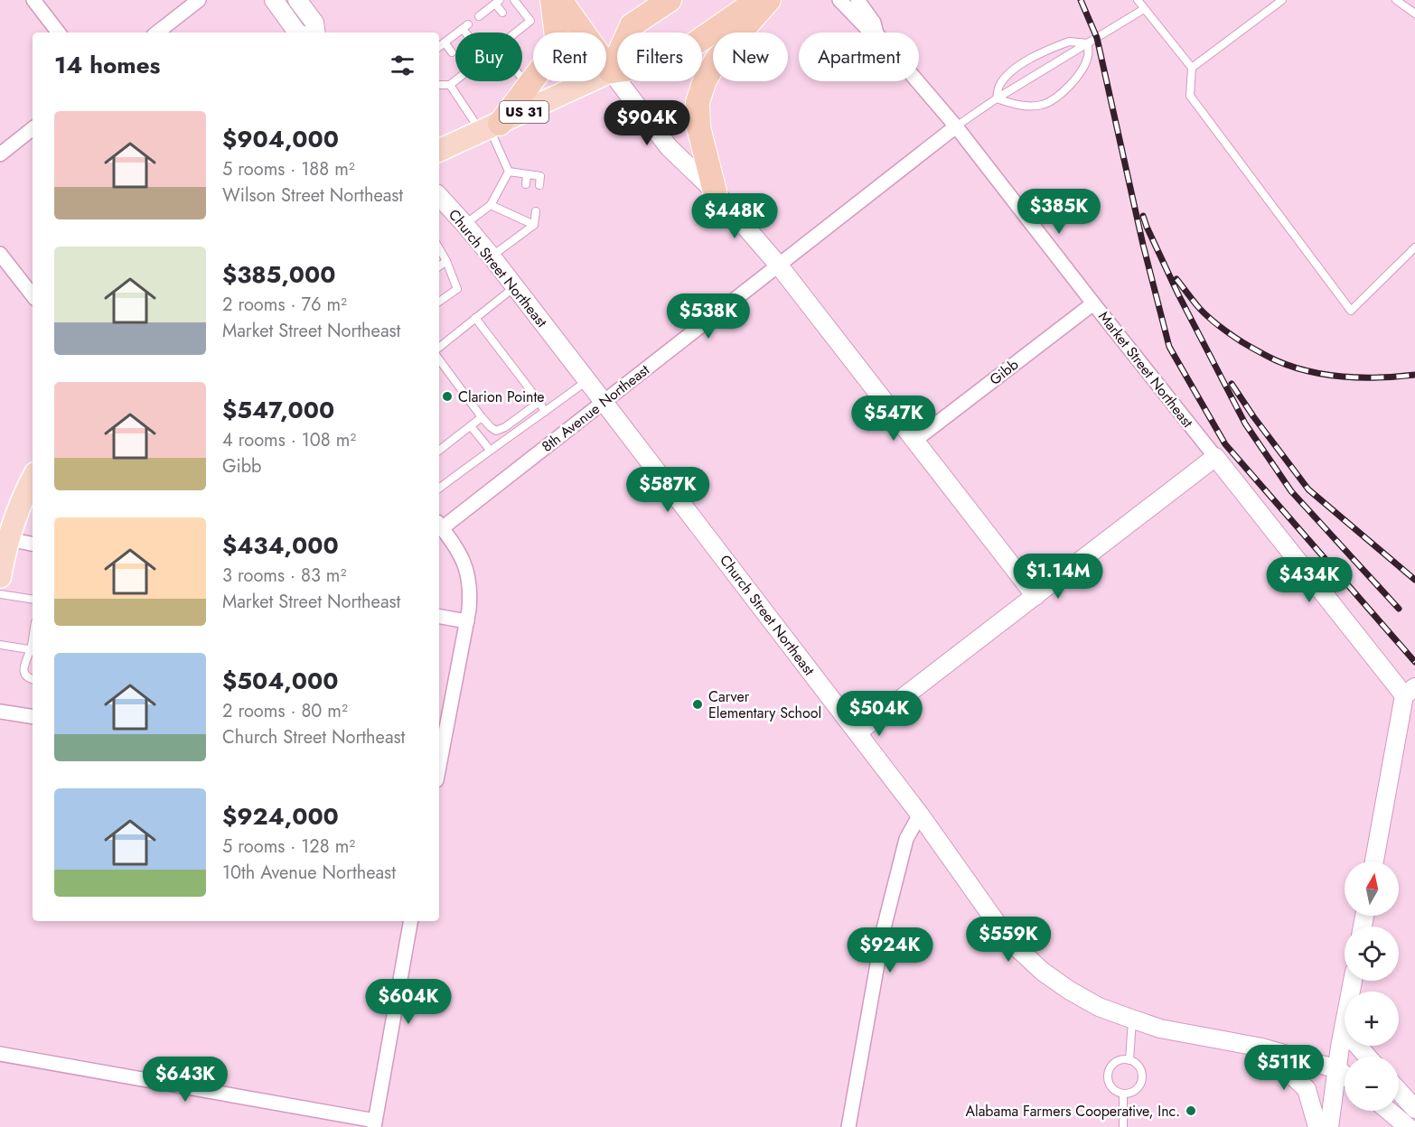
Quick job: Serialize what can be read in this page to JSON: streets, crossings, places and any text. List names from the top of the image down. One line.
{"streets":{"highway":["US 31"],"street":["Church Street Northeast","Market Street Northeast","Gibb","8th Avenue Northeast"]},"crossings":[["Church Street Northeast","8th Avenue Northeast"],["Market Street Northeast","Gibb"],["Market Street Northeast","8th Avenue Northeast"]],"places":["Clarion Pointe","Carver Elementary School","Alabama Farmers Cooperative, Inc."],"north":"top","page":{"chip":["Buy","Rent","Filters","New","Apartment"],"heading":"14 homes","list":[{"name":"$904,000","note":"5 rooms · 188 m² · Wilson Street Northeast"},{"name":"$385,000","note":"2 rooms · 76 m² · Market Street Northeast"},{"name":"$547,000","note":"4 rooms · 108 m² · Gibb"},{"name":"$434,000","note":"3 rooms · 83 m² · Market Street Northeast"},{"name":"$504,000","note":"2 rooms · 80 m² · Church Street Northeast"},{"name":"$924,000","note":"5 rooms · 128 m² · 10th Avenue Northeast"}],"price":["$904K","$385K","$448K","$538K","$547K","$587K","$1.14M","$434K","$504K","$559K","$924K","$604K","$511K","$643K"],"map_buttons":["+","−"]}}
